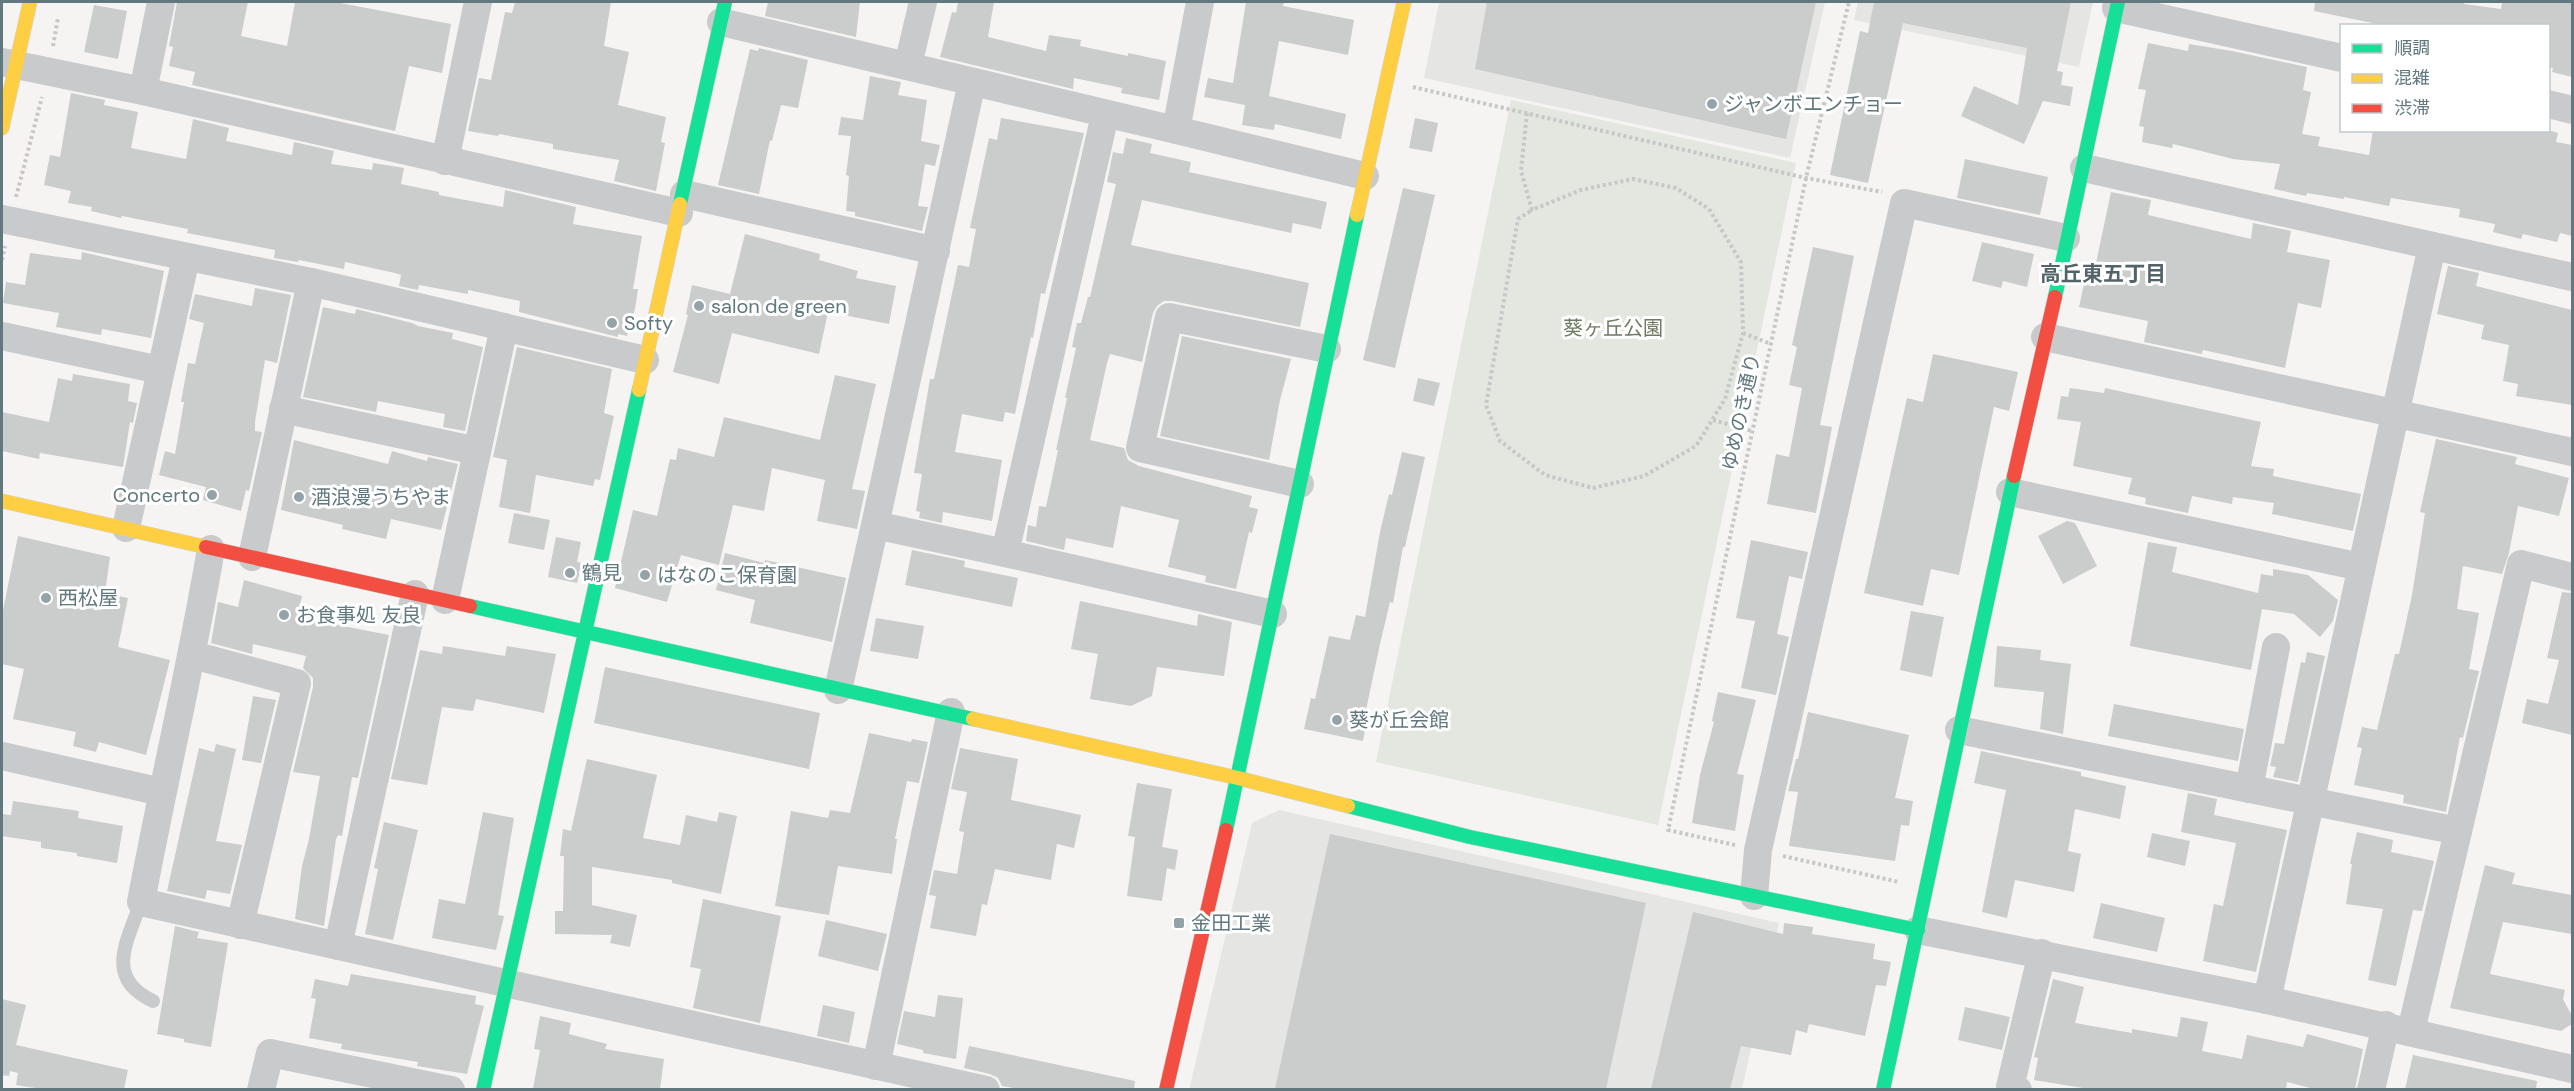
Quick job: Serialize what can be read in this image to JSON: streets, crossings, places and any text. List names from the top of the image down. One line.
{"streets":{"path":["ゆめのき通り"]},"districts":["高丘東五丁目"],"parks":["葵ヶ丘公園"],"places":{"other":["ジャンボエンチョー","salon de green","Softy","Concerto","酒浪漫うちやま","鶴見","はなのこ保育園","西松屋","お食事処 友良","葵が丘会館"],"transit":["金田工業"]},"legend":["順調","混雑","渋滞"]}
